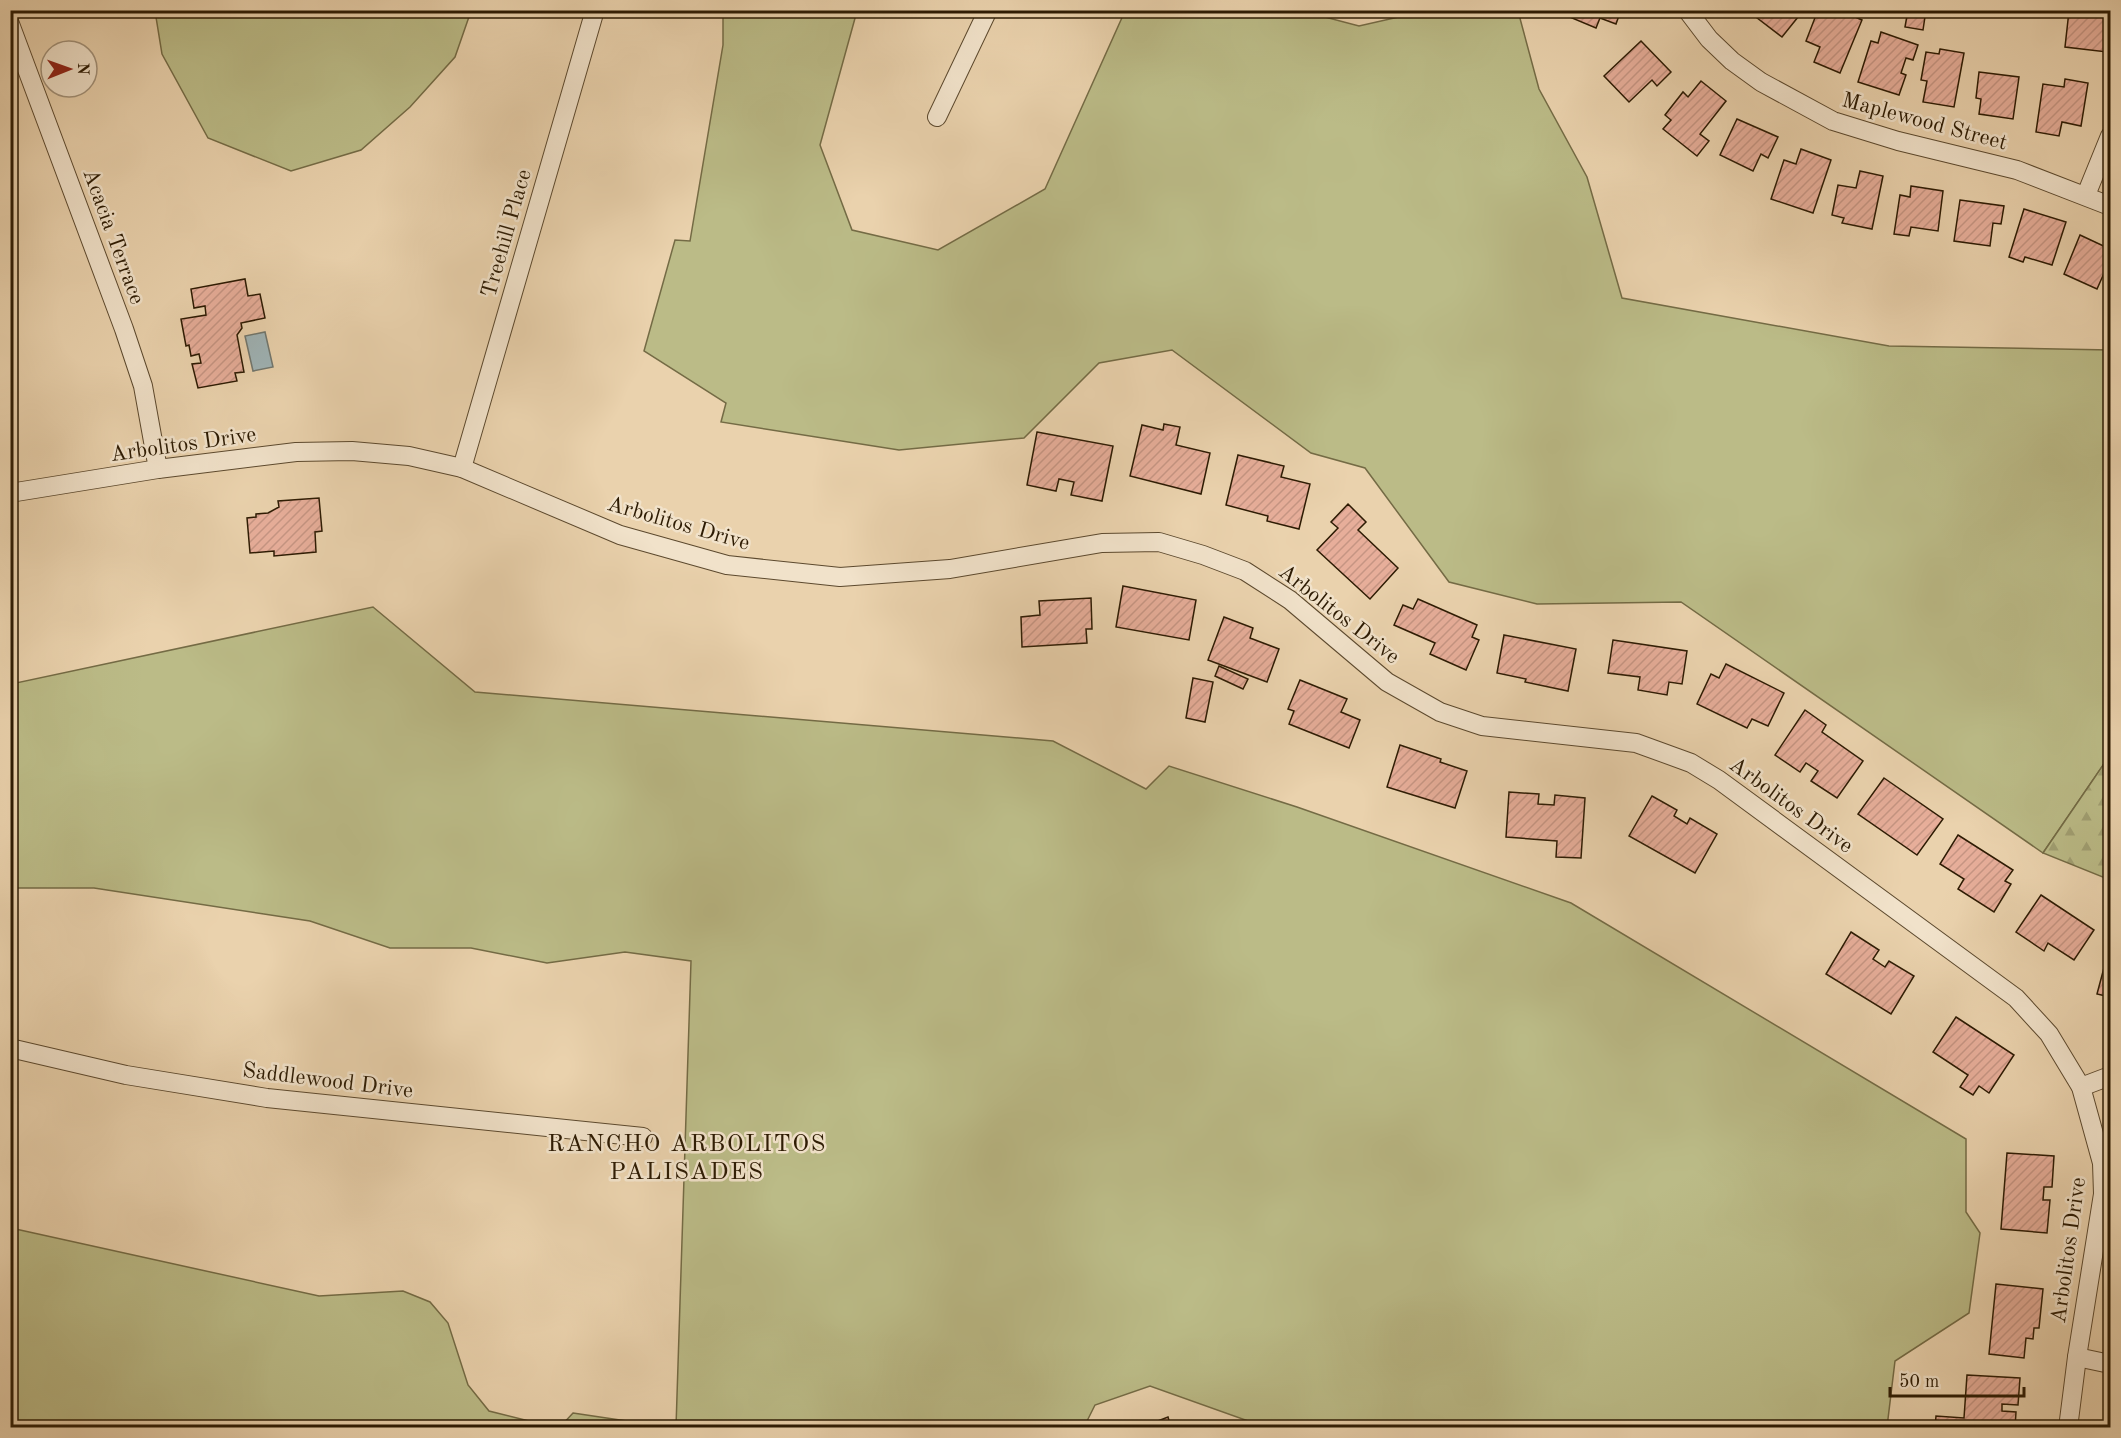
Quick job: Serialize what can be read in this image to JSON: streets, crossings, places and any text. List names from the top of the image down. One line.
{"streets":{"street":["Maplewood Street","Treehill Place","Acacia Terrace","Arbolitos Drive","Saddlewood Drive"]},"crossings":[["Treehill Place","Arbolitos Drive"],["Acacia Terrace","Arbolitos Drive"]],"districts":["RANCHO ARBOLITOS PALISADES"],"scale_bar":"50 m","north":"right"}
